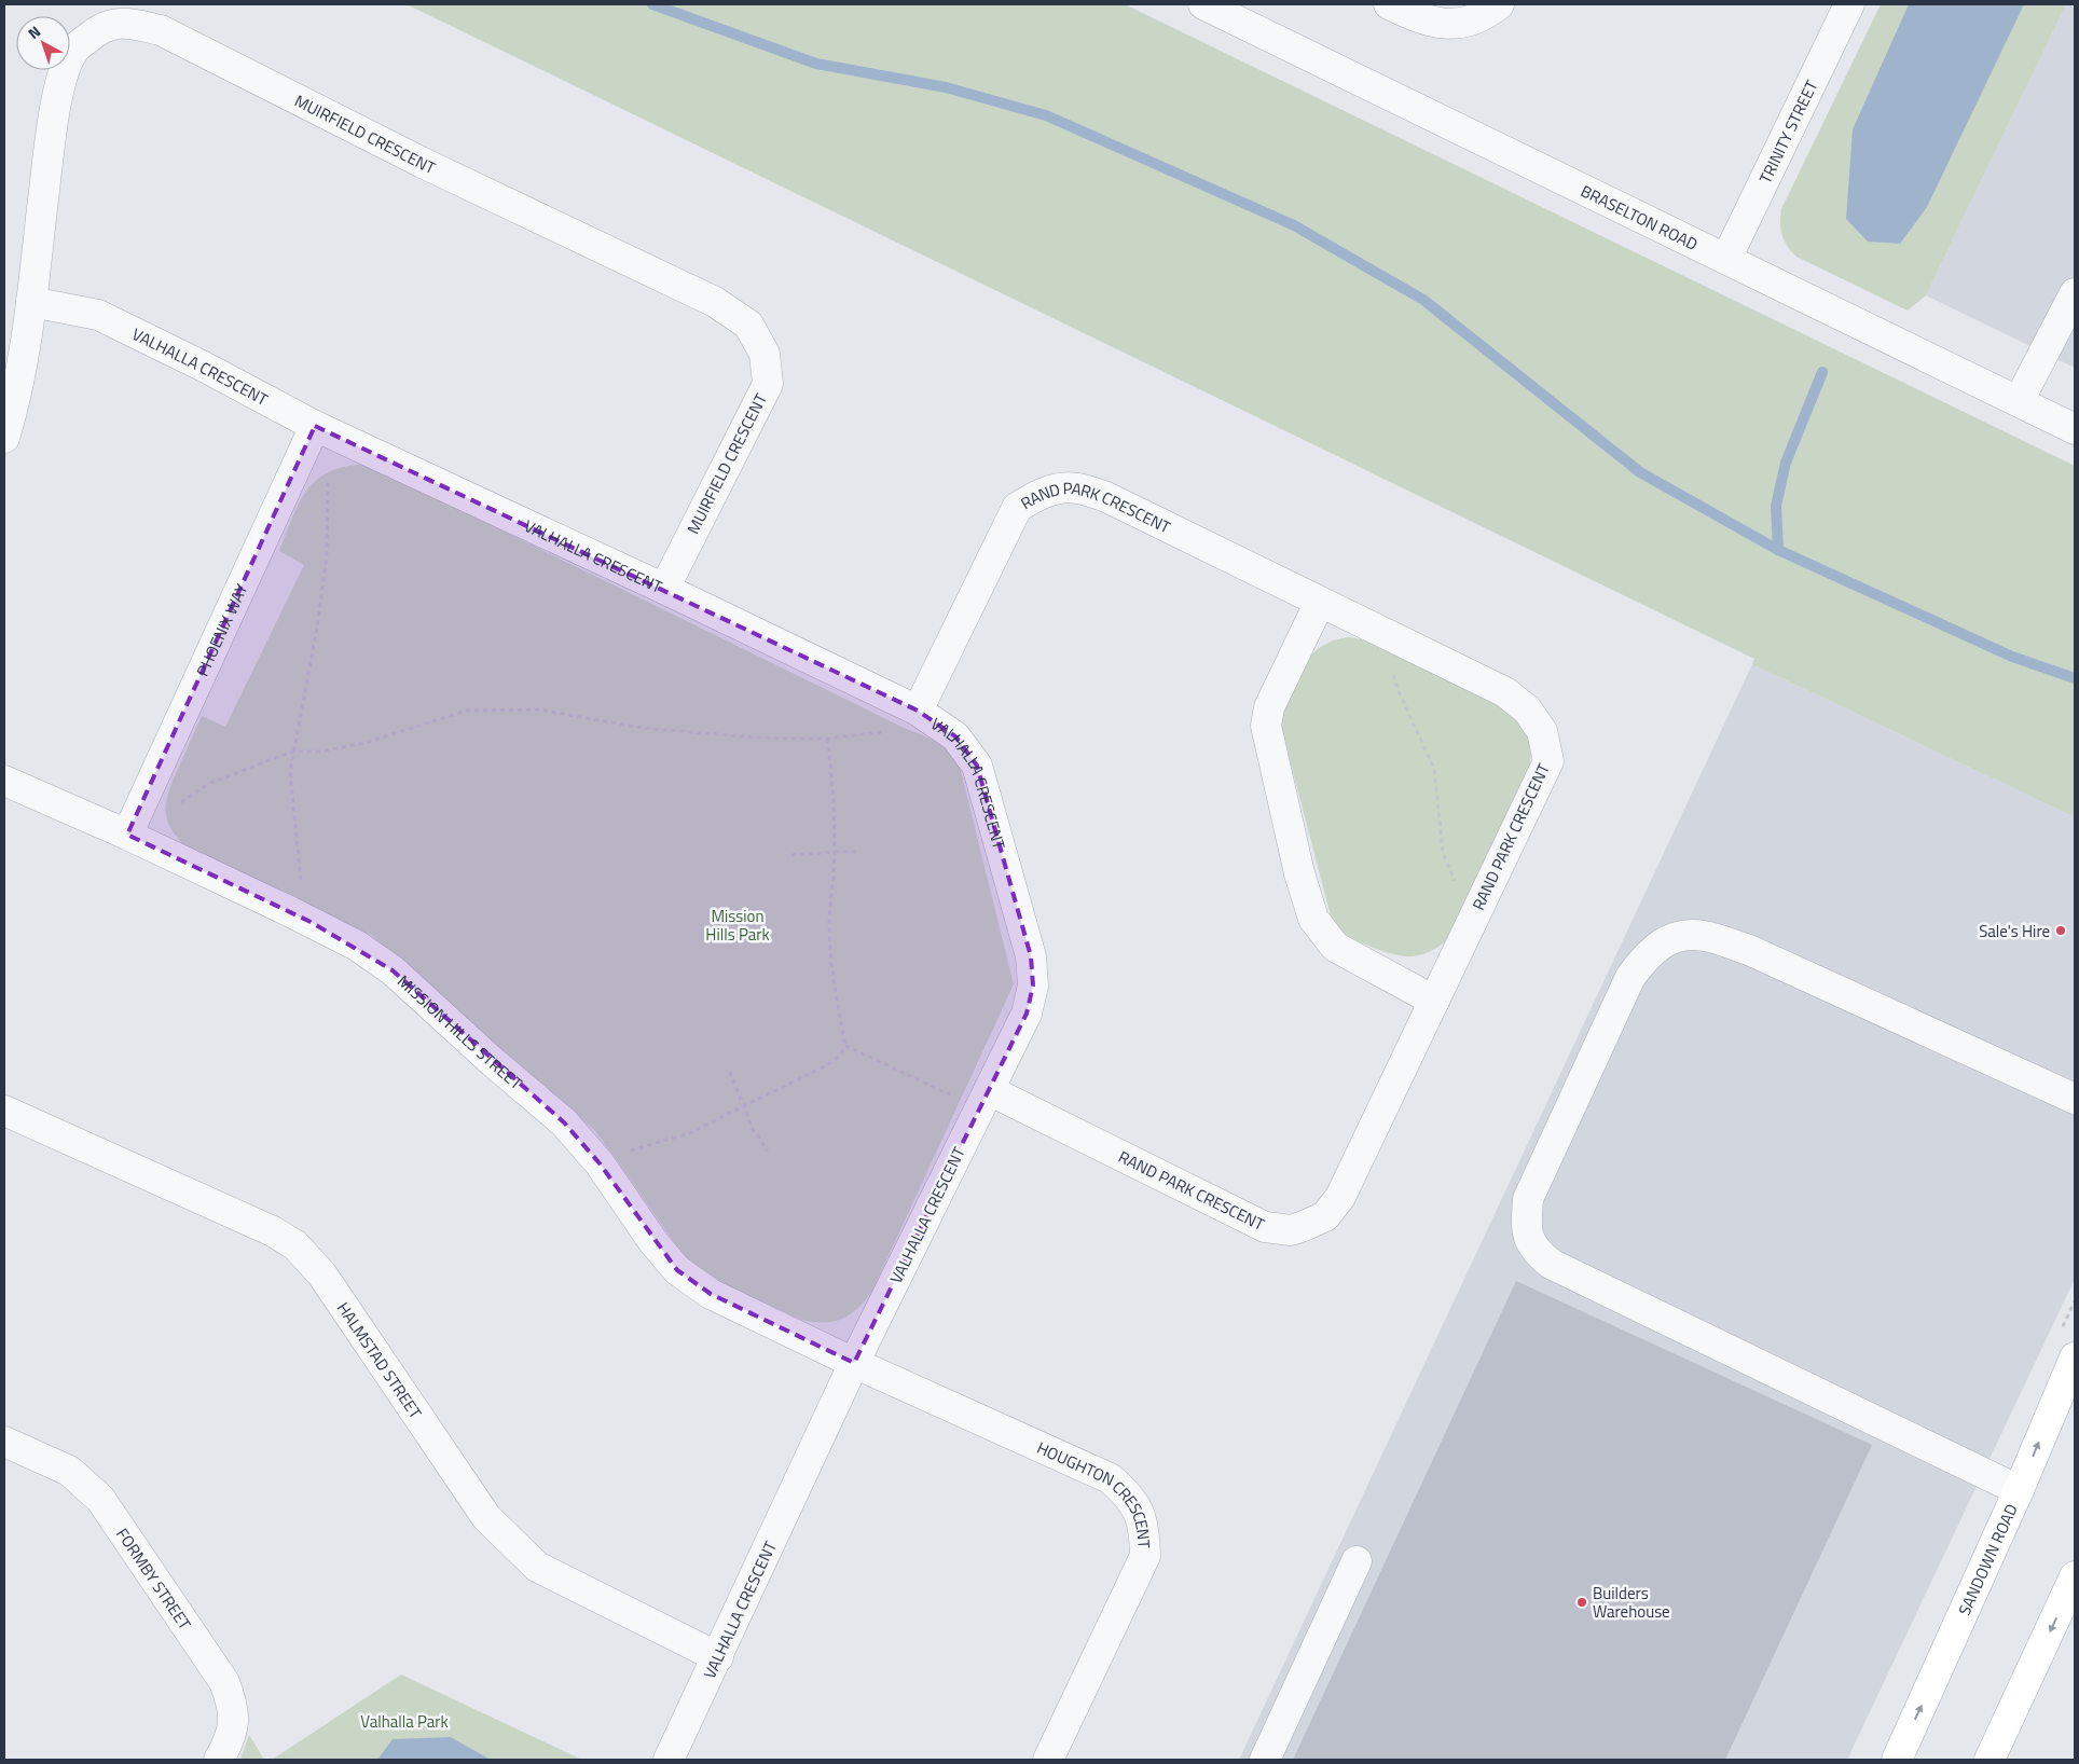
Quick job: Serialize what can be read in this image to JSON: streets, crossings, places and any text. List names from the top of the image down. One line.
{"streets":{"main road":["SANDOWN ROAD"],"street":["TRINITY STREET","MUIRFIELD CRESCENT","BRASELTON ROAD","VALHALLA CRESCENT","RAND PARK CRESCENT","PHOENIX WAY","MISSION HILLS STREET","HALMSTAD STREET","HOUGHTON CRESCENT","FORMBY STREET"]},"crossings":[["TRINITY STREET","BRASELTON ROAD"],["MUIRFIELD CRESCENT","VALHALLA CRESCENT"],["VALHALLA CRESCENT","RAND PARK CRESCENT"],["VALHALLA CRESCENT","PHOENIX WAY"],["VALHALLA CRESCENT","MISSION HILLS STREET"],["VALHALLA CRESCENT","HALMSTAD STREET"],["VALHALLA CRESCENT","HOUGHTON CRESCENT"],["PHOENIX WAY","MISSION HILLS STREET"],["MISSION HILLS STREET","HOUGHTON CRESCENT"]],"parks":["Mission Hills Park","Valhalla Park"],"places":["Sale's Hire","Builders Warehouse"],"north":"top left"}
